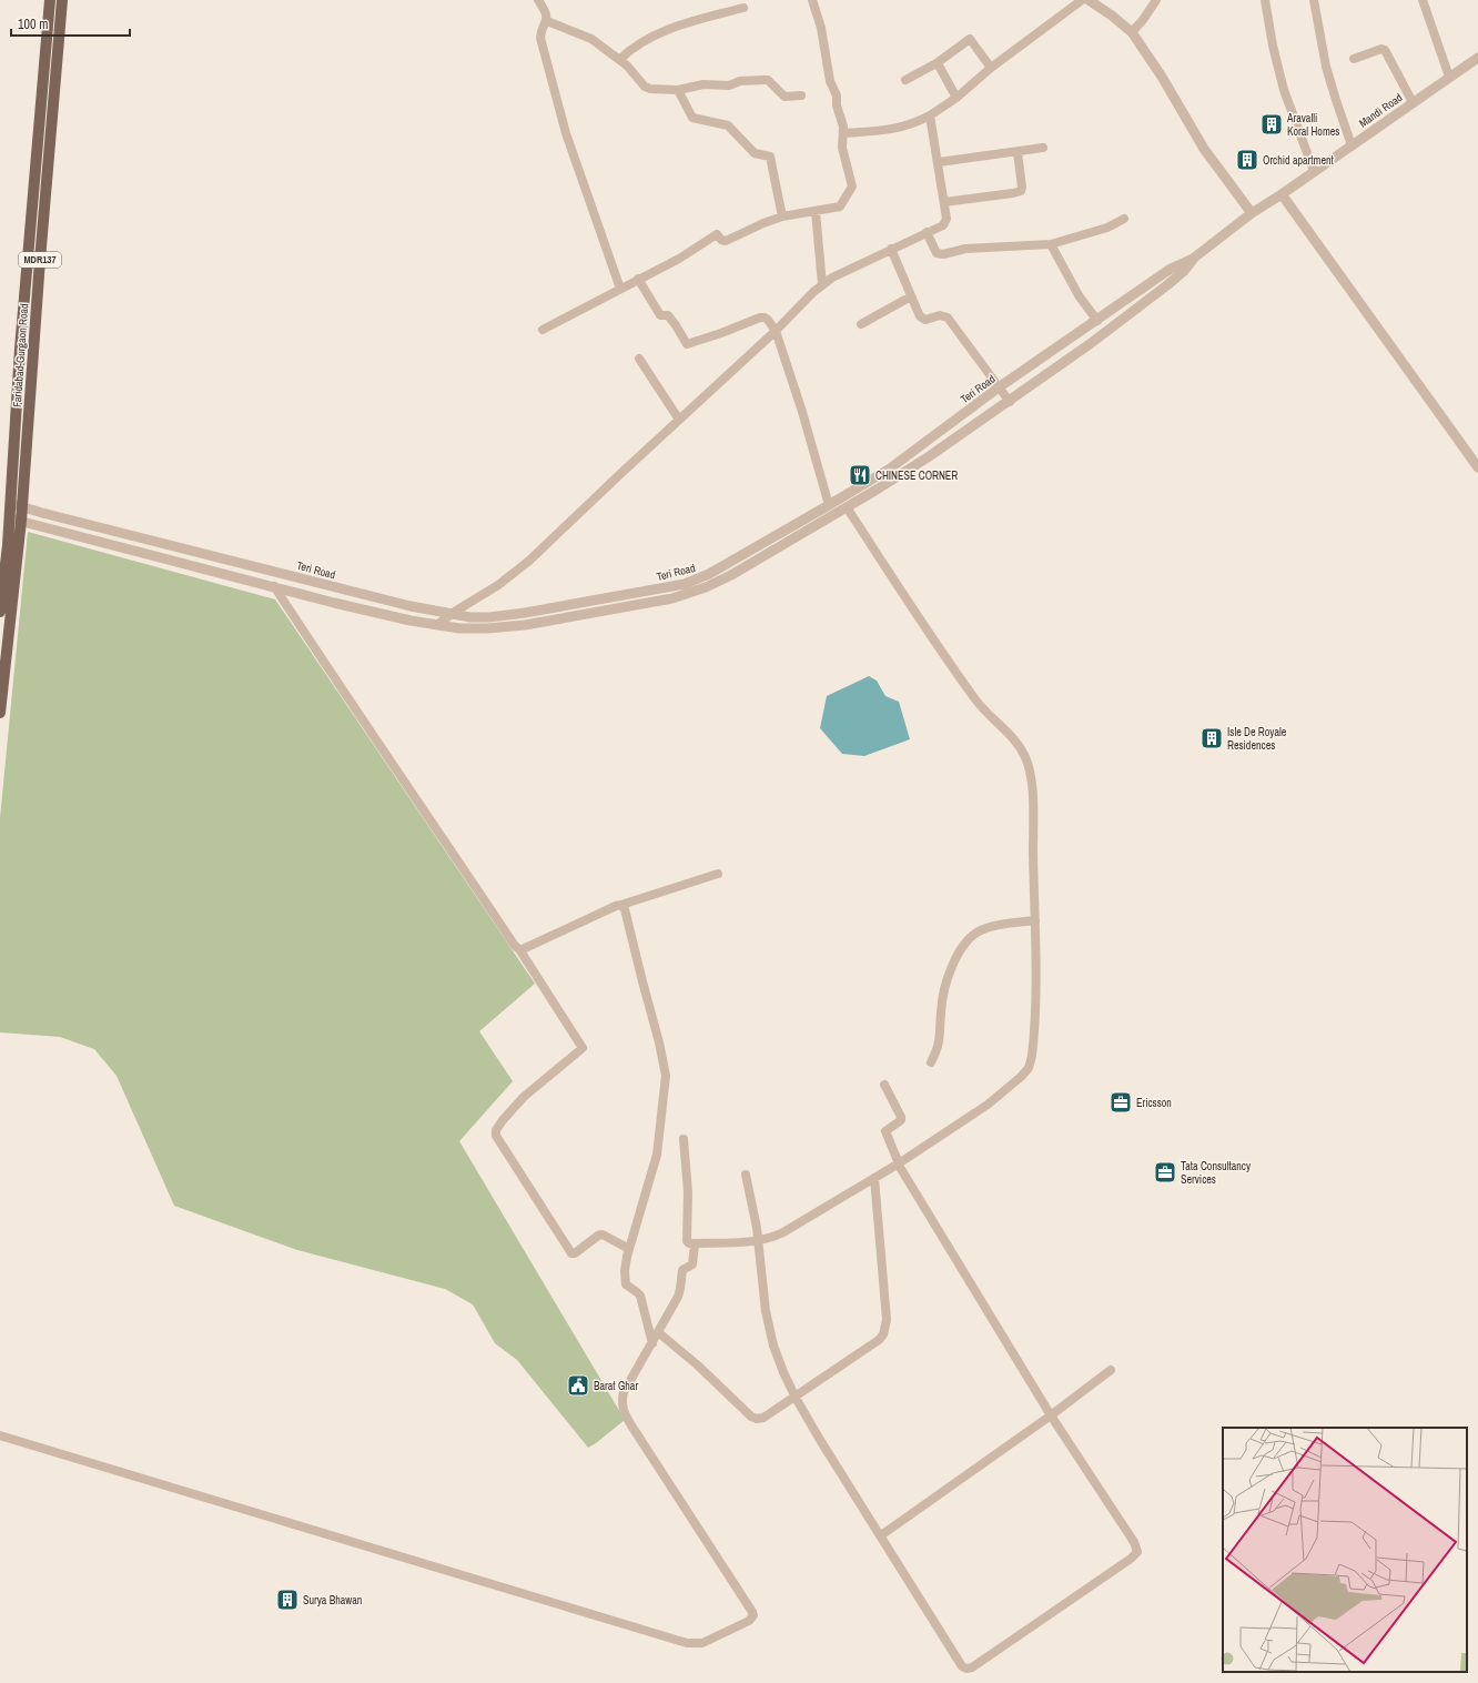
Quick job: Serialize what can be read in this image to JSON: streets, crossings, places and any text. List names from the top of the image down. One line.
{"streets":{"main road":["MDR137","Faridabad-Gurgaon Road"],"street":["Mandi Road","Teri Road"]},"crossings":[["Mandi Road","Teri Road"],["Faridabad-Gurgaon Road","Teri Road"]],"places":{"building":["Aravalli Koral Homes","Orchid apartment","Isle De Royale Residences","Surya Bhawan"],"restaurant":["CHINESE CORNER"],"office":["Ericsson","Tata Consultancy Services"],"public building":["Barat Ghar"]},"scale_bar":"100 m"}
